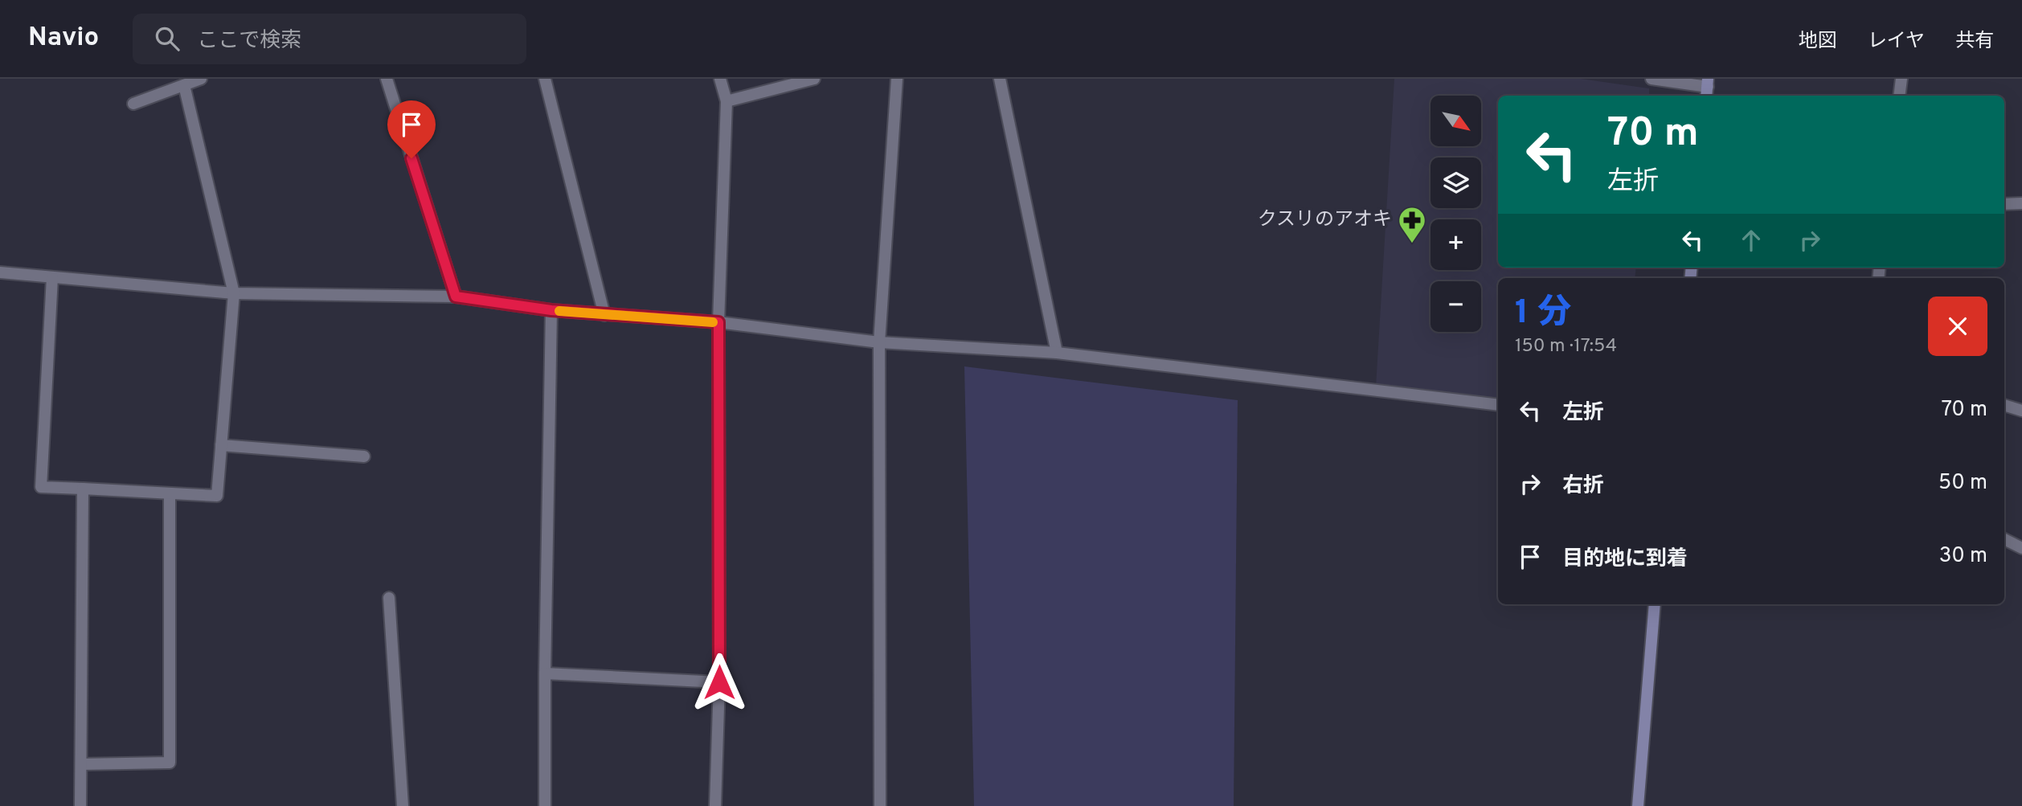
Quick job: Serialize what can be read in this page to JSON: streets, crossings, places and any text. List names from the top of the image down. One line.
{"places":{"pharmacy":["クスリのアオキ"]},"north":"bottom right","page":{"header":"Navio","search":"ここで検索","nav":["地図","レイヤ","共有"],"map_buttons":["+","−"],"turn":["70 m","左折"],"heading":["1 分","150 m · 17:54"],"list":[{"name":"左折","value":"70 m"},{"name":"右折","value":"50 m"},{"name":"目的地に到着","value":"30 m"}]}}
